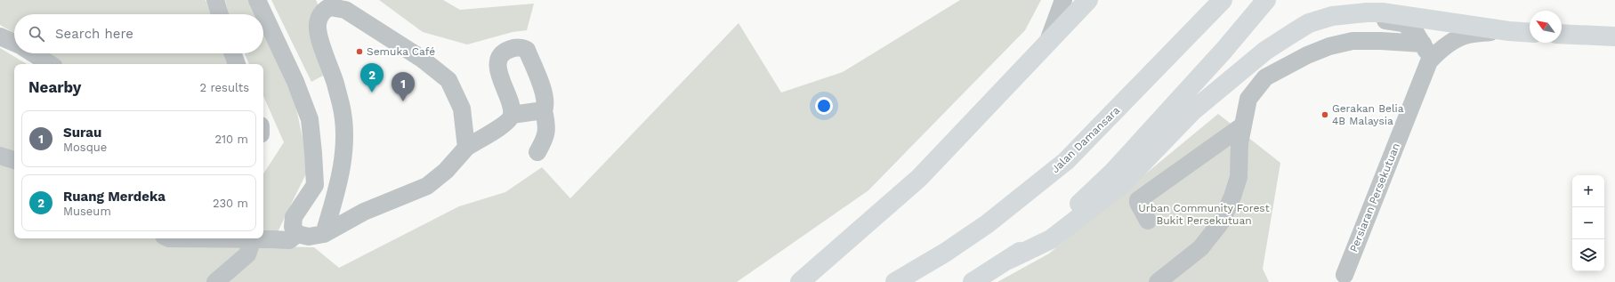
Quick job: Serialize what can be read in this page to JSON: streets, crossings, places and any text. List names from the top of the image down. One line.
{"streets":{"main road":["Jalan Damansara"],"street":["Persiaran Persekutuan"]},"parks":["Urban Community Forest Bukit Persekutuan"],"places":["Semuka Café","Gerakan Belia 4B Malaysia"],"north":"top left","page":{"search":"Search here","pins":["2","1"],"heading":["Nearby","2 results"],"list":[{"mark":"1","name":"Surau","note":"Mosque","value":"210 m"},{"mark":"2","name":"Ruang Merdeka","note":"Museum","value":"230 m"}],"map_buttons":["+","−"]}}
